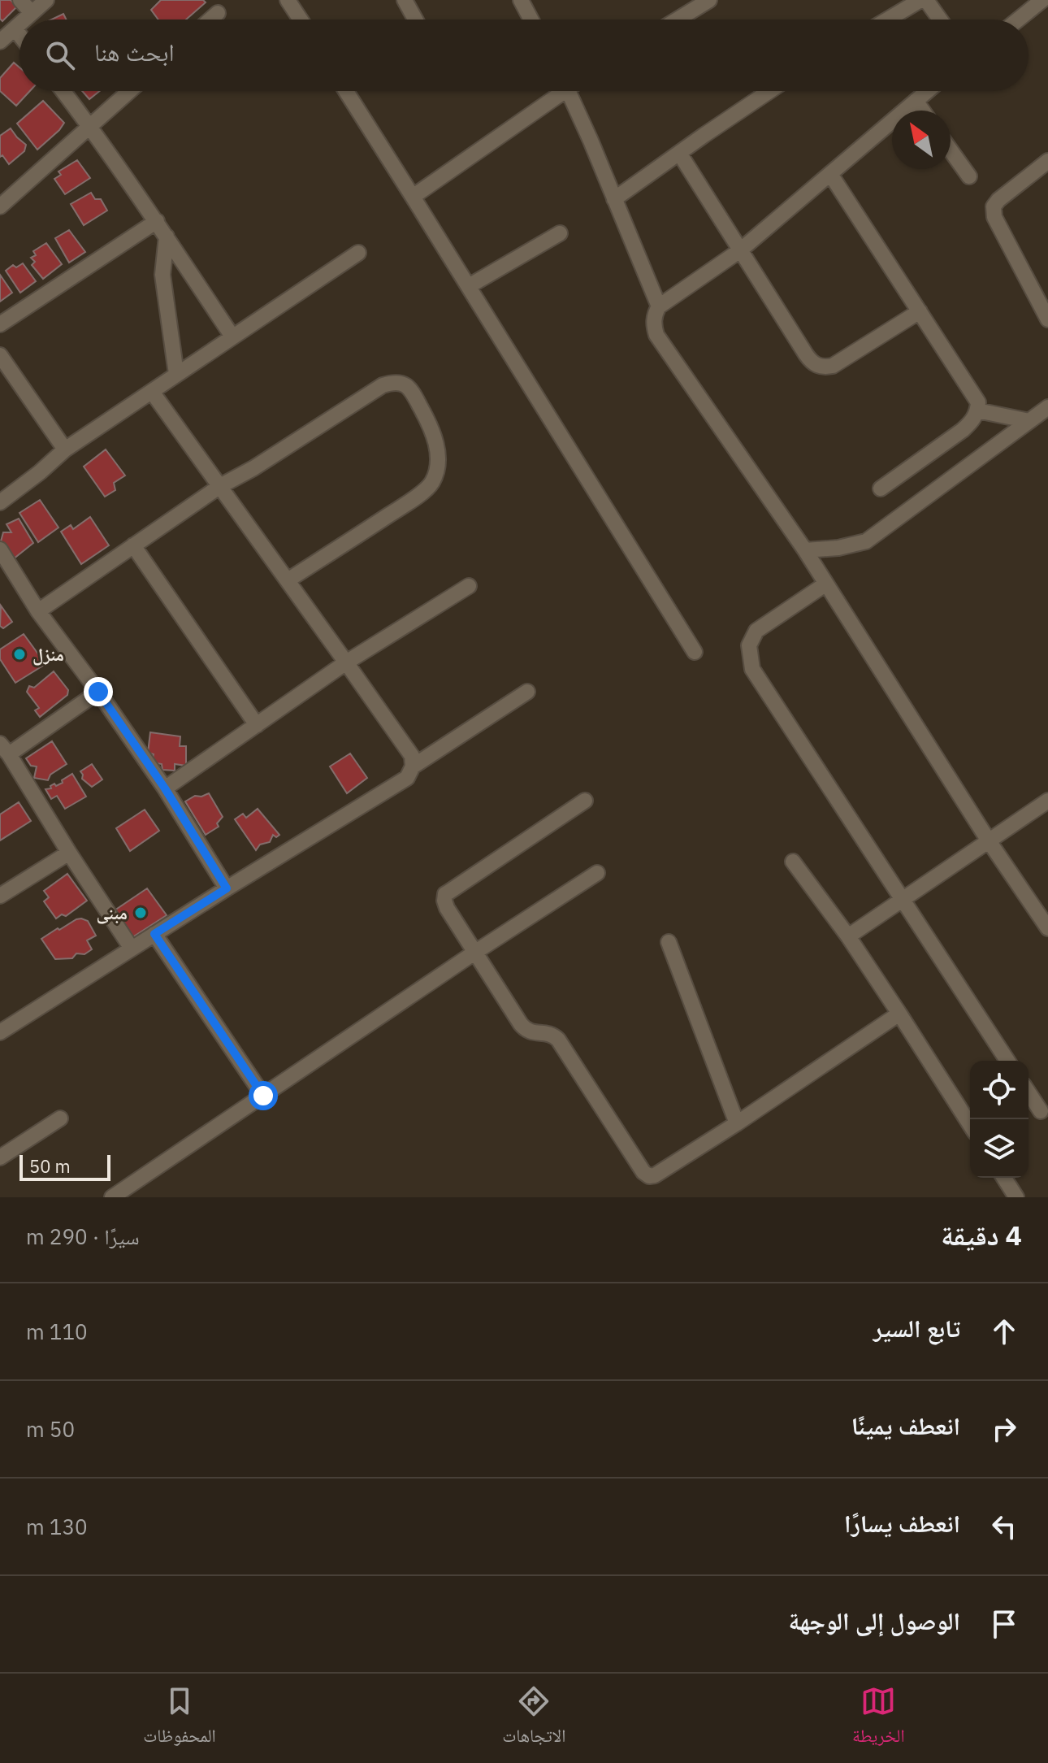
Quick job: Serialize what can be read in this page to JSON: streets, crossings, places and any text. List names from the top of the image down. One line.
{"places":["منزل","مبنى"],"scale_bar":"50 m","north":"top left","page":{"search":"ابحث هنا","scale":"50 m","heading":["4 دقيقة","سيرًا · 290 m"],"list":[["تابع السير","110 m"],["انعطف يمينًا","50 m"],["انعطف يسارًا","130 m"],"الوصول إلى الوجهة"],"nav":["الخريطة","الاتجاهات","المحفوظات"]}}
